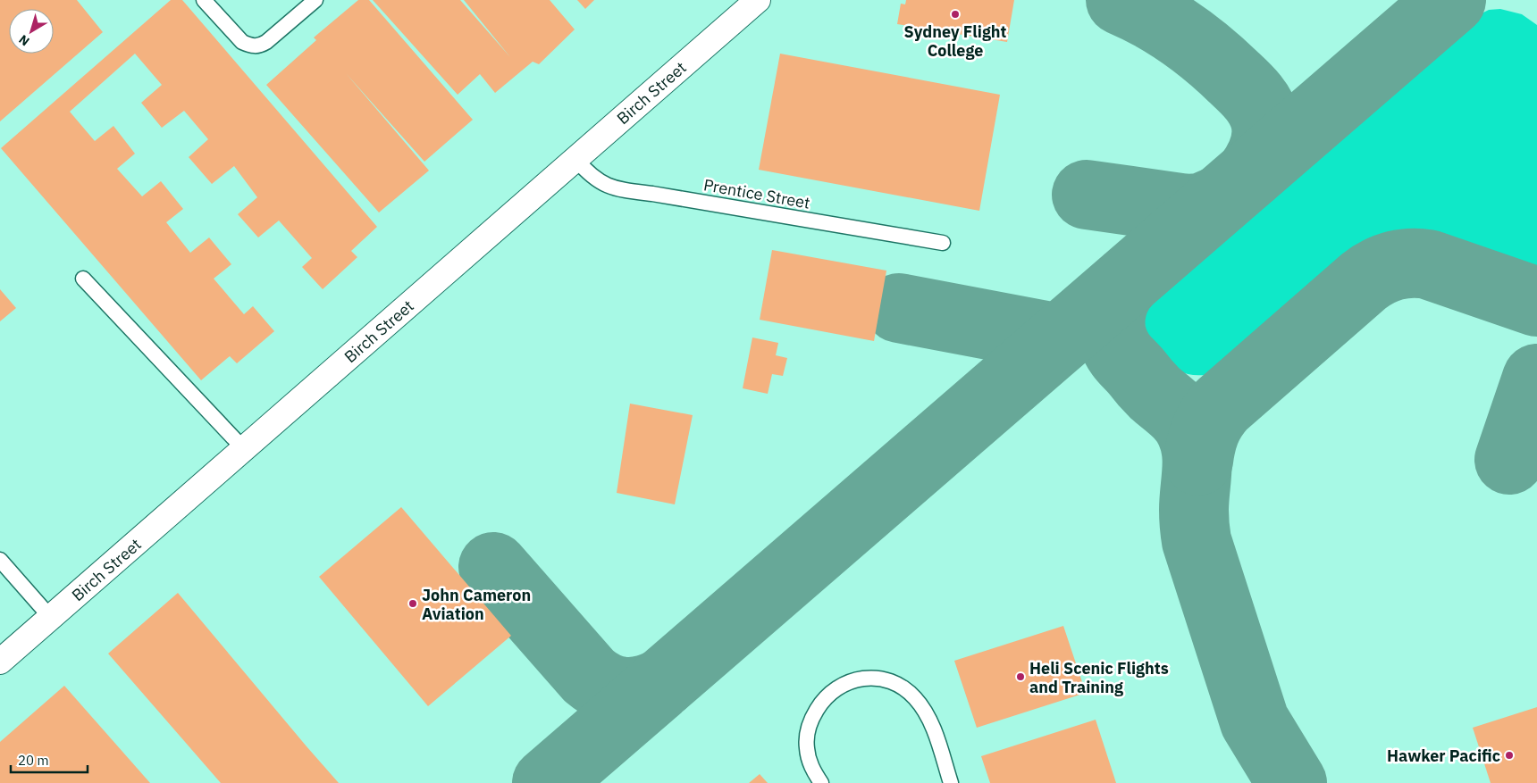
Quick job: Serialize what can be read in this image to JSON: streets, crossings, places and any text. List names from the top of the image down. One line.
{"streets":{"street":["Birch Street"],"lane":["Prentice Street"]},"crossings":[["Birch Street","Prentice Street"]],"places":["Sydney Flight College","John Cameron Aviation","Heli Scenic Flights and Training","Hawker Pacific"],"scale_bar":"20 m","north":"bottom left"}
